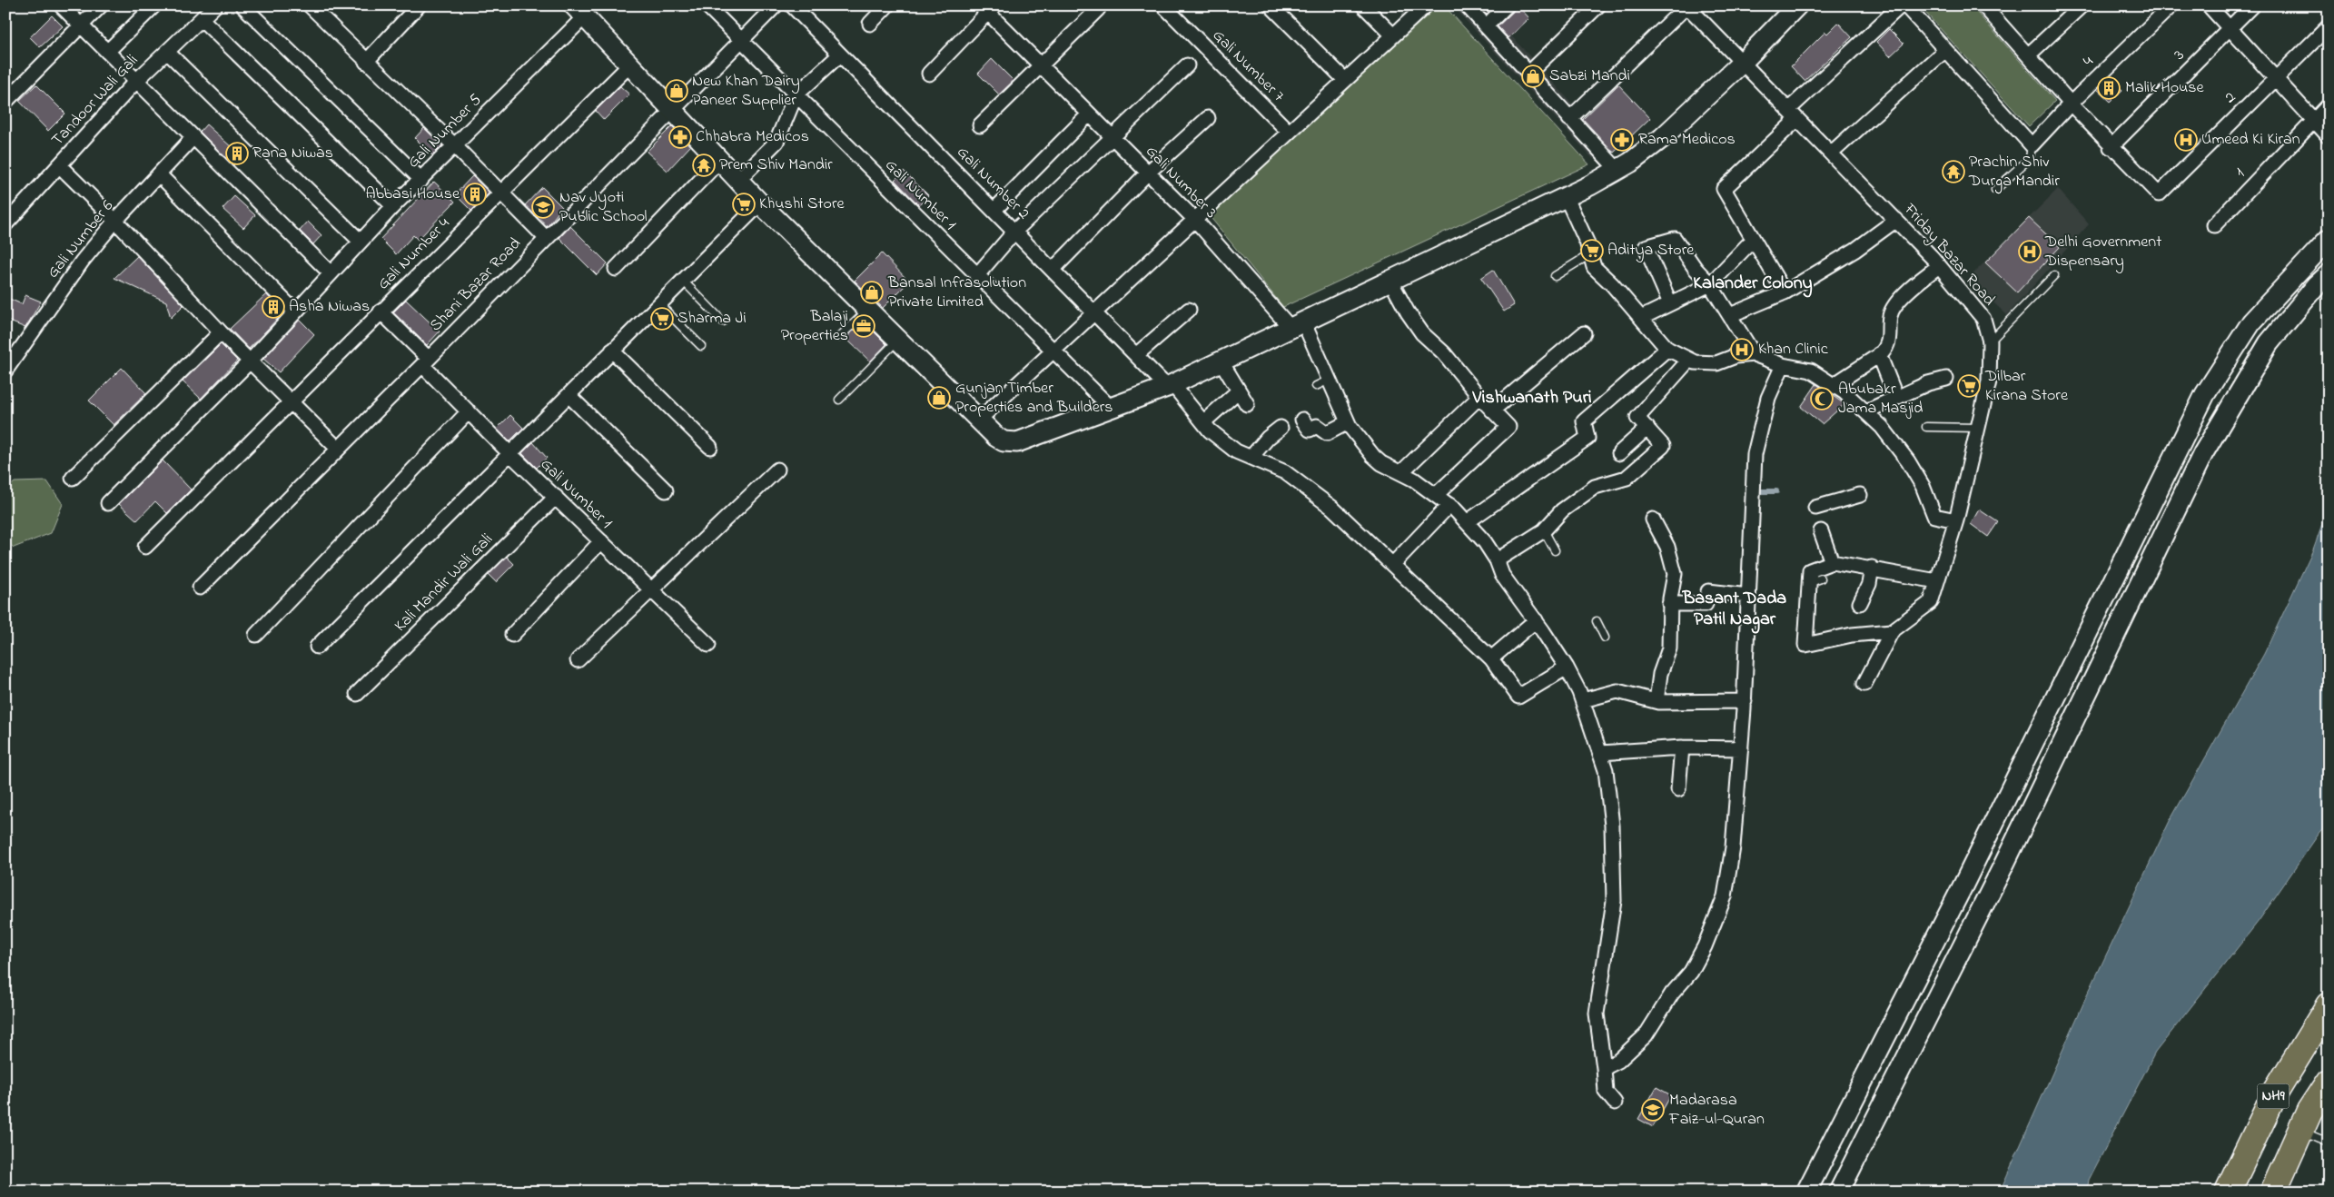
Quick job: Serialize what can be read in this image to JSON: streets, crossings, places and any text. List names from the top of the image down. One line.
{"streets":{"highway":["NH9"],"street":["3","4","Gali Number 7","2","Tandoor Wali Gali","Gali Number 5","1","Gali Number 3","Gali Number 2","Gali Number 1","Gali Number 6","Gali Number 4","Friday Bazar Road","Shani Bazar Road","Kali Mandir Wali Gali"]},"crossings":[["3","2"],["Gali Number 3","Gali Number 2"],["Gali Number 1","Gali Number 4"],["Gali Number 1","Shani Bazar Road"],["Gali Number 1","Kali Mandir Wali Gali"]],"districts":["Kalander Colony","Vishwanath Puri","Basant Dada Patil Nagar"],"places":{"shop":["Sabzi Mandi","New Khan Dairy Paneer Supplier","Bansal Infrasolution Private Limited","Gunjan Timber Properties and Builders"],"building":["Malik House","Rana Niwas","Abbasi House","Asha Niwas"],"pharmacy":["Chhabra Medicos","Rama Medicos"],"hospital":["Umeed Ki Kiran","Delhi Government Dispensary","Khan Clinic"],"temple":["Prem Shiv Mandir","Prachin Shiv Durga Mandir"],"supermarket":["Khushi Store","Aditya Store","Sharma Ji","Dilbar Kirana Store"],"school or university":["Nav Jyoti Public School","Madarasa Faiz-ul-Quran"],"office":["Balaji Properties"],"mosque":["Abubakr Jama Masjid"]}}
